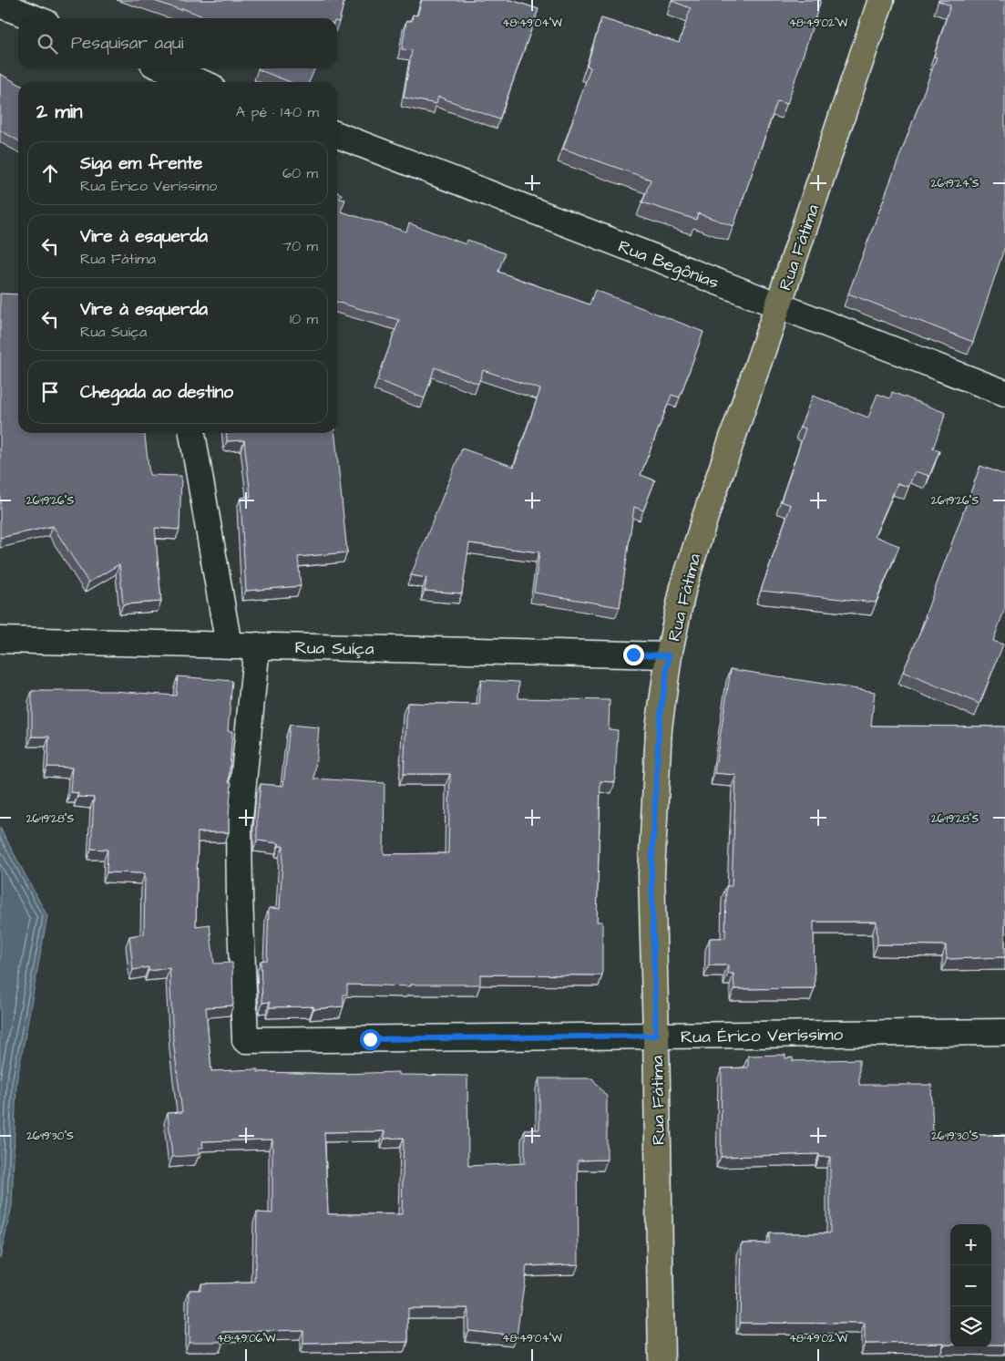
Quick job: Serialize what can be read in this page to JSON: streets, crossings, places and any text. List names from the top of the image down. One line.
{"streets":{"main road":["Rua Fátima"],"street":["Rua Begônias","Rua Suíça","Rua Érico Veríssimo"]},"crossings":[["Rua Fátima","Rua Begônias"],["Rua Fátima","Rua Suíça"],["Rua Fátima","Rua Érico Veríssimo"],["Rua Suíça","Rua Érico Veríssimo"]],"page":{"search":"Pesquisar aqui","heading":["2 min","A pé · 140 m"],"list":[["Siga em frente","Rua Érico Veríssimo","60 m"],["Vire à esquerda","Rua Fátima","70 m"],["Vire à esquerda","Rua Suíça","10 m"],"Chegada ao destino"],"map_buttons":["+","−"]},"coordinates":["48°49'04\"W","48°49'02\"W","26°19'24\"S","26°19'26\"S","26°19'28\"S","26°19'30\"S","48°49'06\"W"]}
